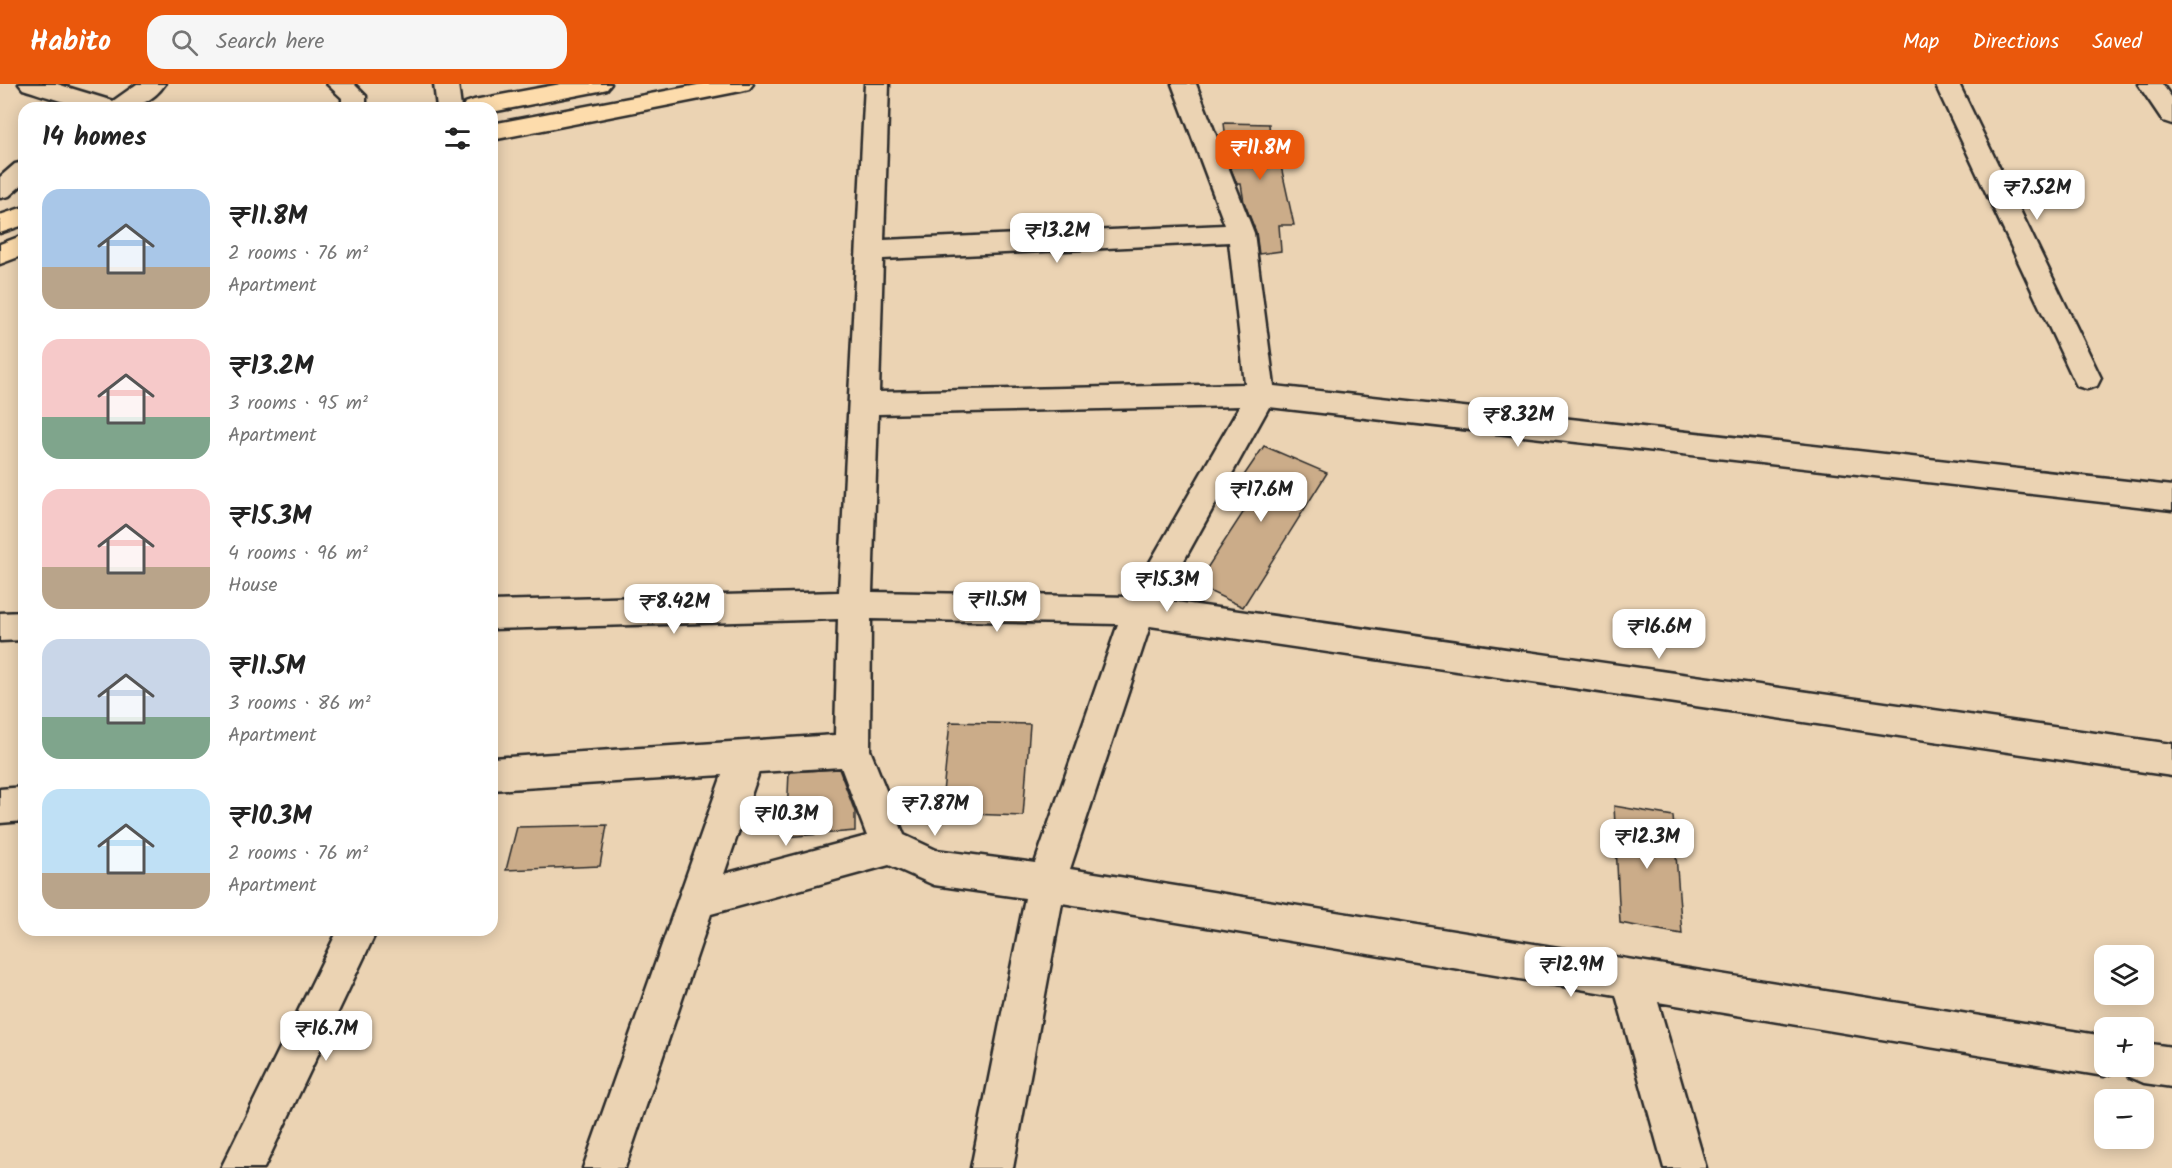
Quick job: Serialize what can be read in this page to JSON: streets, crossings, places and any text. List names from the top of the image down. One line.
{"page":{"header":"Habito","search":"Search here","nav":["Map","Directions","Saved"],"heading":"14 homes","price":["₹11.8M","₹7.52M","₹13.2M","₹8.32M","₹17.6M","₹15.3M","₹11.5M","₹8.42M","₹16.6M","₹7.87M","₹10.3M","₹12.3M","₹12.9M","₹16.7M"],"list":[{"name":"₹11.8M","note":"2 rooms · 76 m² · Apartment"},{"name":"₹13.2M","note":"3 rooms · 95 m² · Apartment"},{"name":"₹15.3M","note":"4 rooms · 96 m² · House"},{"name":"₹11.5M","note":"3 rooms · 86 m² · Apartment"},{"name":"₹10.3M","note":"2 rooms · 76 m² · Apartment"}],"map_buttons":["+","−"]}}
